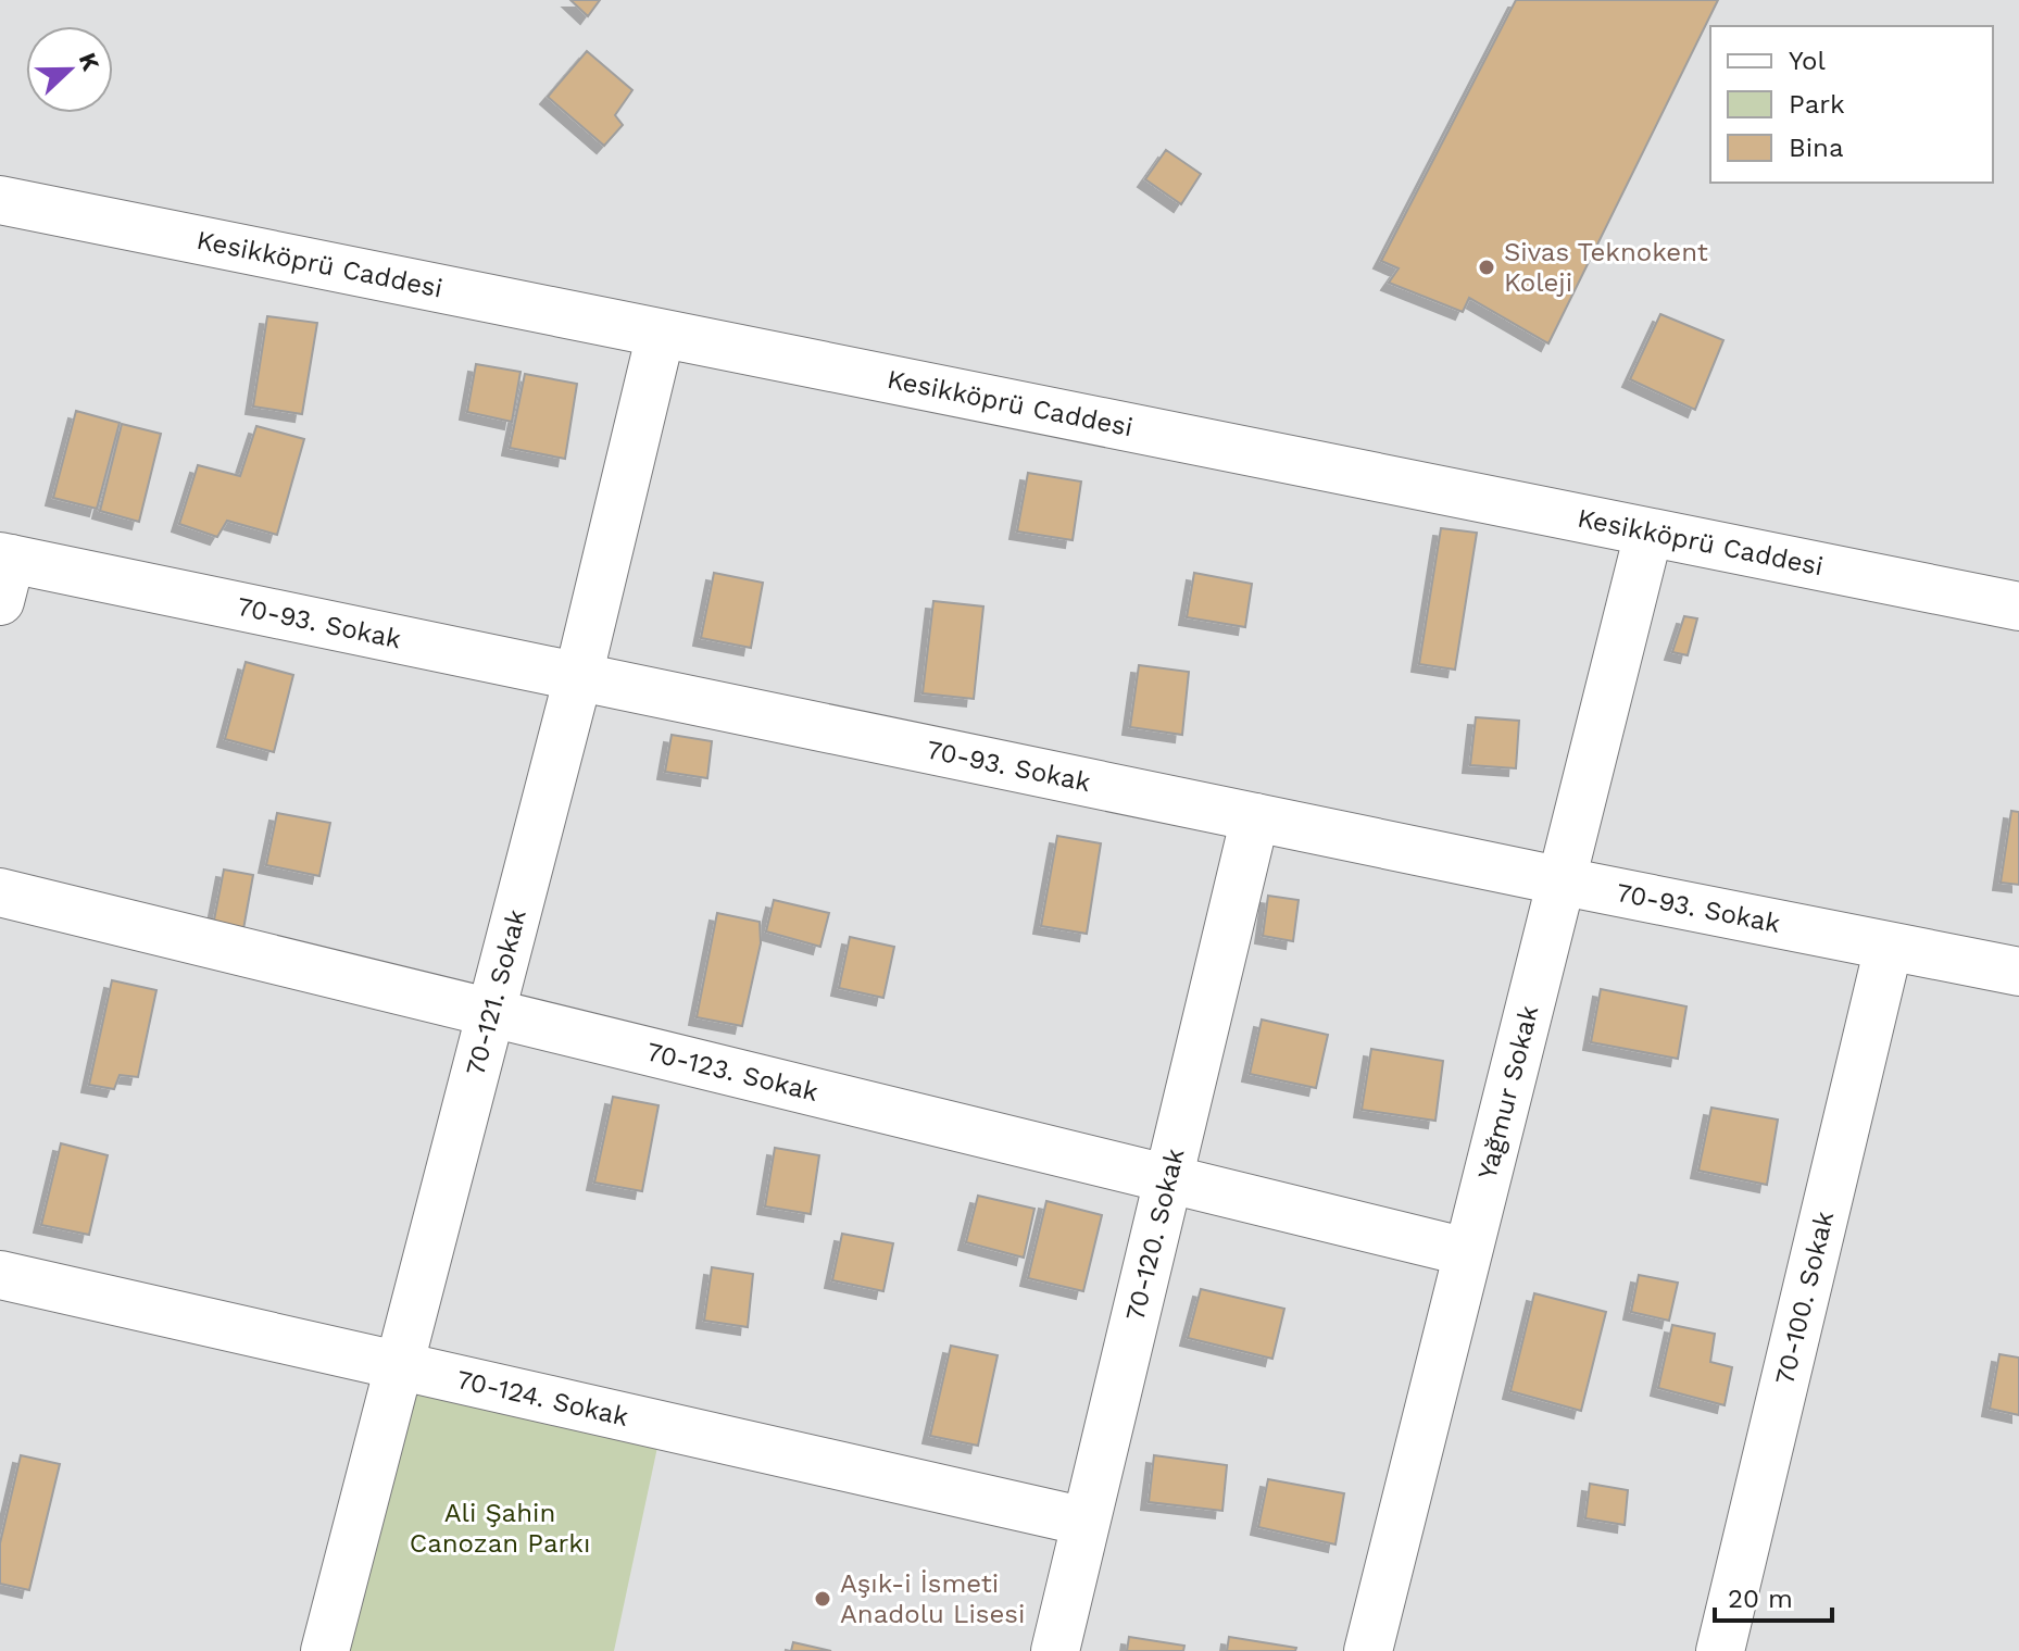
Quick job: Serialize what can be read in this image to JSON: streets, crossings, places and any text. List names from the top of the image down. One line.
{"streets":{"street":["Kesikköprü Caddesi","70-93. Sokak","70-121. Sokak","70-123. Sokak","Yağmur Sokak","70-120. Sokak","70-100. Sokak","70-124. Sokak"]},"crossings":[["Kesikköprü Caddesi","70-121. Sokak"],["Kesikköprü Caddesi","Yağmur Sokak"],["70-93. Sokak","70-121. Sokak"],["70-93. Sokak","Yağmur Sokak"],["70-93. Sokak","70-120. Sokak"],["70-93. Sokak","70-100. Sokak"],["70-121. Sokak","70-123. Sokak"],["70-121. Sokak","70-124. Sokak"],["70-123. Sokak","Yağmur Sokak"],["70-123. Sokak","70-120. Sokak"],["70-120. Sokak","70-124. Sokak"]],"parks":["Ali Şahin Canozan Parkı"],"places":["Sivas Teknokent Koleji","Aşık-i İsmeti Anadolu Lisesi"],"legend":["Yol","Park","Bina"],"scale_bar":"20 m","north":"right"}
